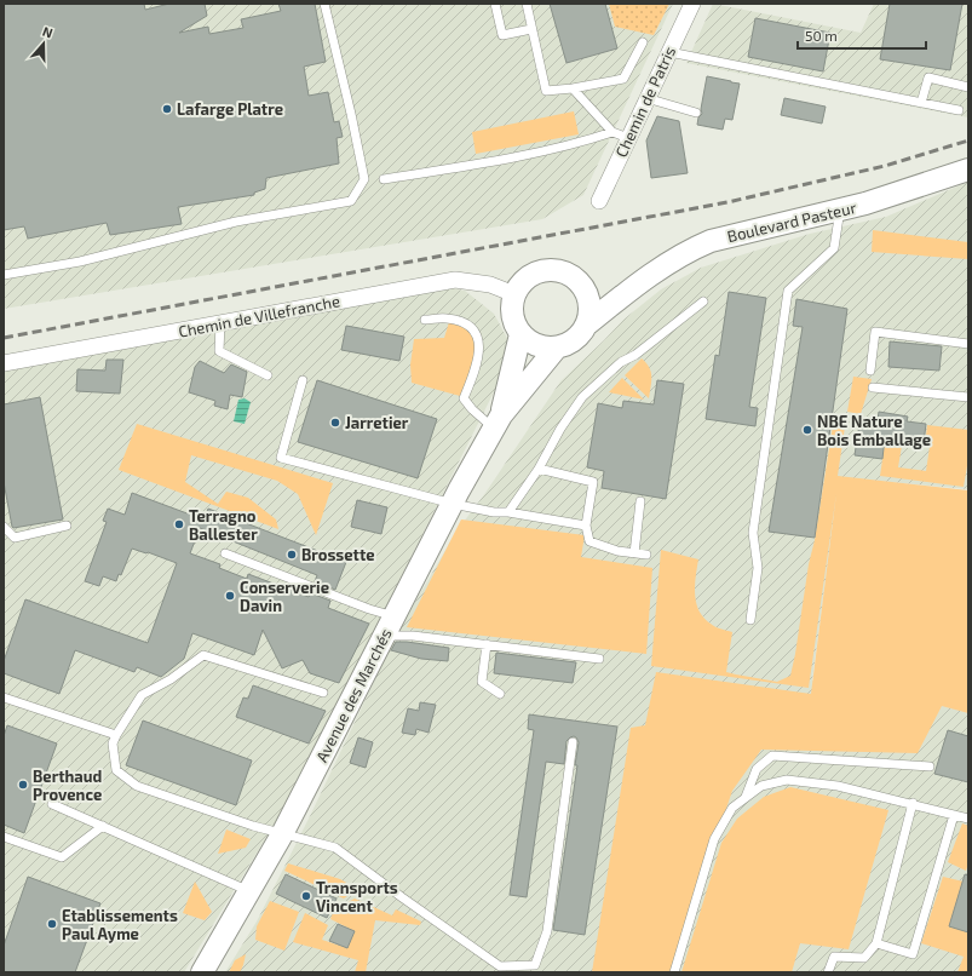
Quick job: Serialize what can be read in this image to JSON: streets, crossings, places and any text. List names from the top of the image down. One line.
{"streets":{"street":["Chemin de Patris","Boulevard Pasteur","Chemin de Villefranche","Avenue des Marchés"]},"crossings":[["Boulevard Pasteur","Chemin de Villefranche"],["Boulevard Pasteur","Avenue des Marchés"],["Chemin de Villefranche","Avenue des Marchés"]],"places":["Lafarge Platre","Jarretier","NBE Nature Bois Emballage","Terragno Ballester","Brossette","Conserverie Davin","Berthaud Provence","Transports Vincent","Etablissements Paul Ayme"],"scale_bar":"50 m","north":"top"}
